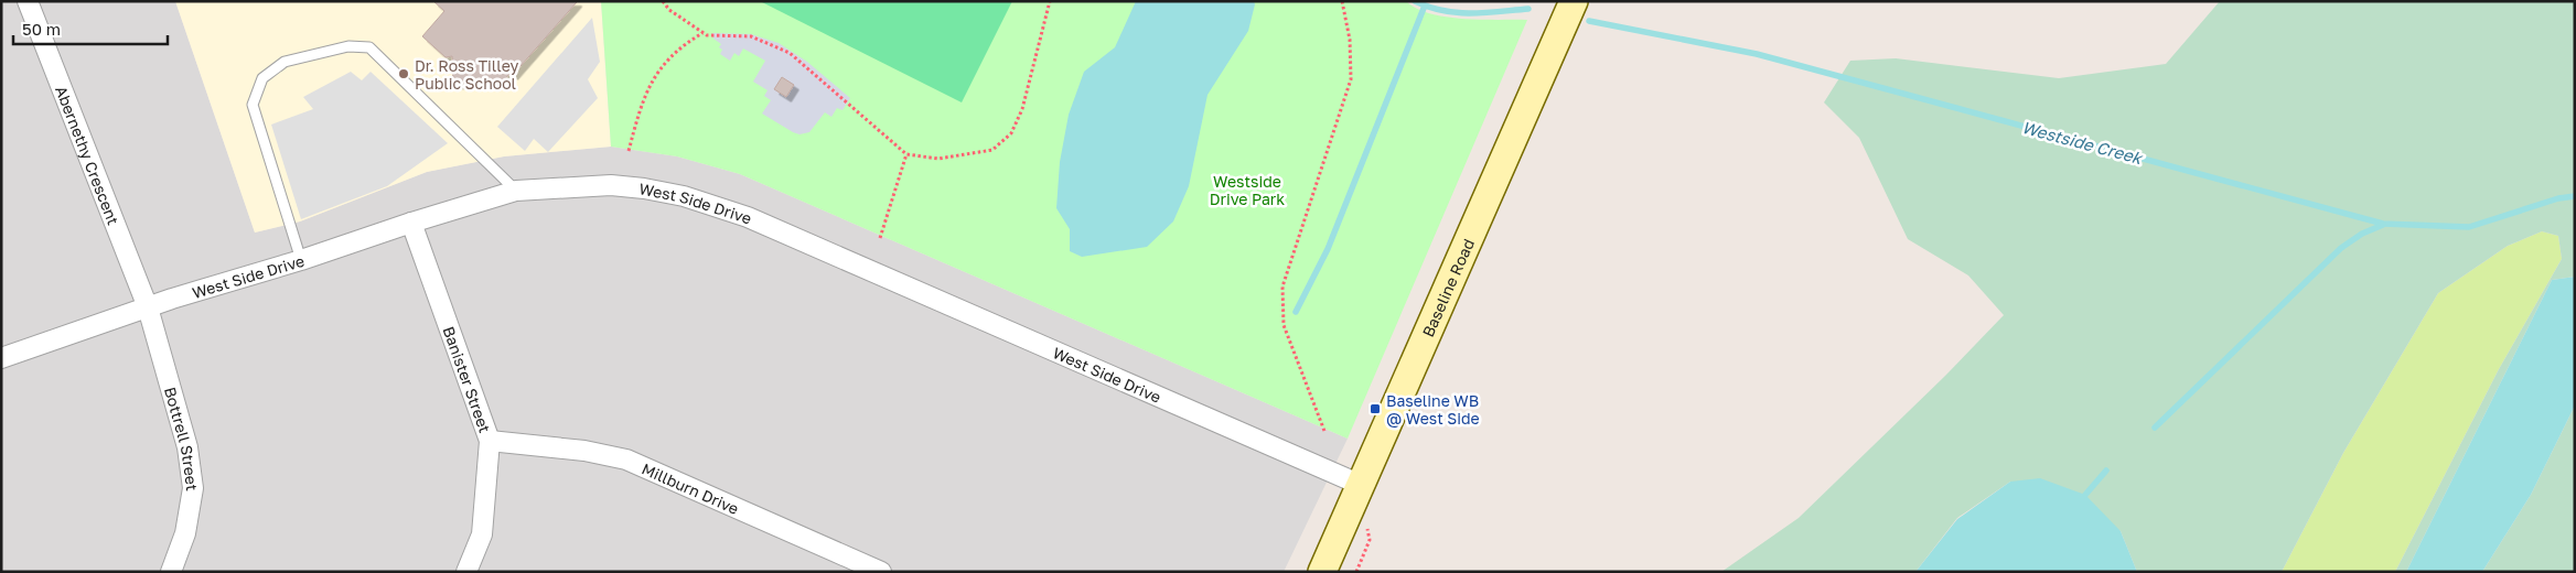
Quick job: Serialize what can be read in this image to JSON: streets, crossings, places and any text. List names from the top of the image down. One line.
{"streets":{"street":["Abernethy Crescent","West Side Drive","Baseline Road","Banister Street","Bottrell Street","Millburn Drive"]},"crossings":[["Abernethy Crescent","West Side Drive"],["Abernethy Crescent","Bottrell Street"],["West Side Drive","Baseline Road"],["West Side Drive","Banister Street"],["West Side Drive","Bottrell Street"],["Banister Street","Millburn Drive"]],"water":["Westside Creek"],"parks":["Westside Drive Park"],"places":{"other":["Dr. Ross Tilley Public School"],"transit":["Baseline WB @ West Side"]},"scale_bar":"50 m"}
